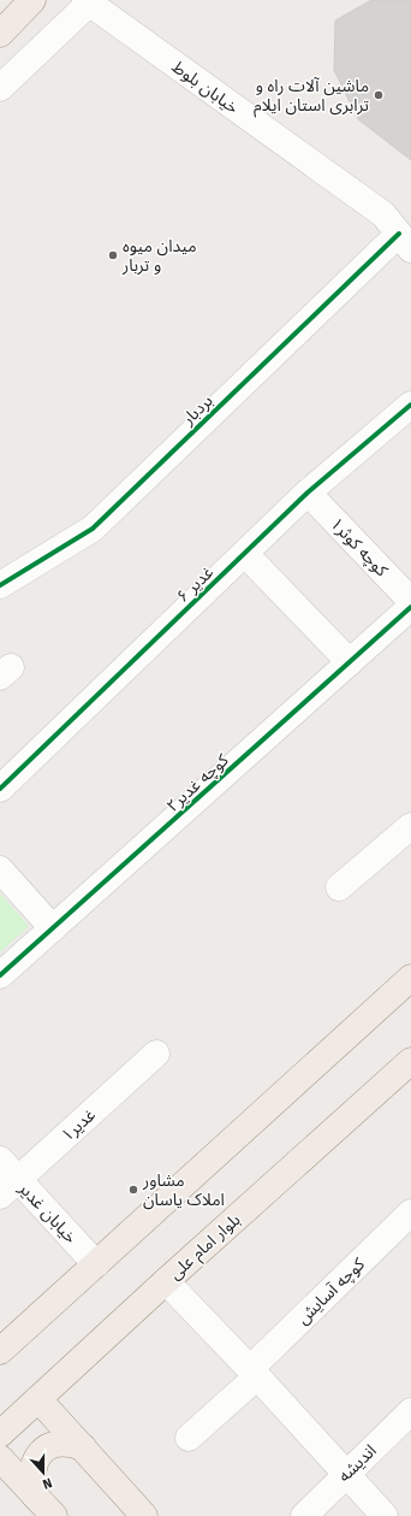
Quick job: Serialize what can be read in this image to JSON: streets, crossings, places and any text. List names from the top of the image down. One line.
{"streets":{"main road":["بلوار امام على"],"street":["خیابان بلوط","بردبار","کوچه کوثر۱","غدیر ۶","کوچه غدیر۲","غدیر۱","خیابان غدیر","کوچه آسایش","اندیشه"]},"crossings":[["خیابان بلوط","بردبار"],["کوچه کوثر۱","غدیر ۶"],["غدیر۱","خیابان غدیر"]],"places":["ماشین آلات راه و ترابری استان ایلام","میدان میوه و تربار","مشاور املاک یاسان"],"north":"bottom"}
